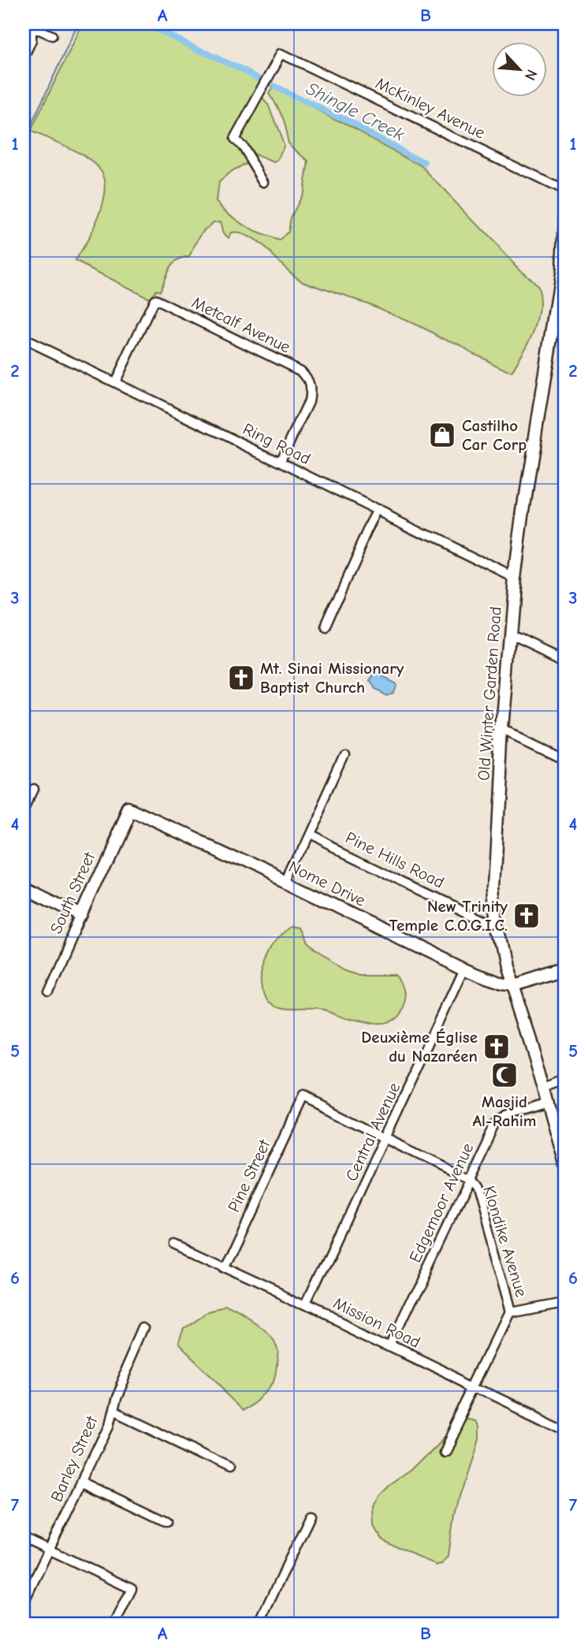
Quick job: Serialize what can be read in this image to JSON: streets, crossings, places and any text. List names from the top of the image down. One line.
{"streets":{"main road":["Old Winter Garden Road","Nome Drive","South Street"],"street":["McKinley Avenue","Metcalf Avenue","Ring Road","Pine Hills Road","Central Avenue","Pine Street","Edgemoor Avenue","Klondike Avenue","Mission Road","Barley Street"]},"crossings":[["Metcalf Avenue","Ring Road"],["Ring Road","Old Winter Garden Road"],["Old Winter Garden Road","Pine Hills Road"],["Old Winter Garden Road","Nome Drive"],["Old Winter Garden Road","Edgemoor Avenue"],["Nome Drive","South Street"],["Nome Drive","Central Avenue"],["Central Avenue","Klondike Avenue"],["Central Avenue","Mission Road"],["Pine Street","Klondike Avenue"],["Pine Street","Mission Road"],["Edgemoor Avenue","Klondike Avenue"],["Edgemoor Avenue","Mission Road"]],"water":["Shingle Creek"],"places":{"shop":["Castilho Car Corp"],"church":["Mt. Sinai Missionary Baptist Church","New Trinity Temple C.O.G.I.C.","Deuxième Église du Nazaréen"],"mosque":["Masjid Al-Rahim"]},"north":"bottom right","grid":{"columns":["A","B"],"rows":["1","2","3","4","5","6","7"]}}
